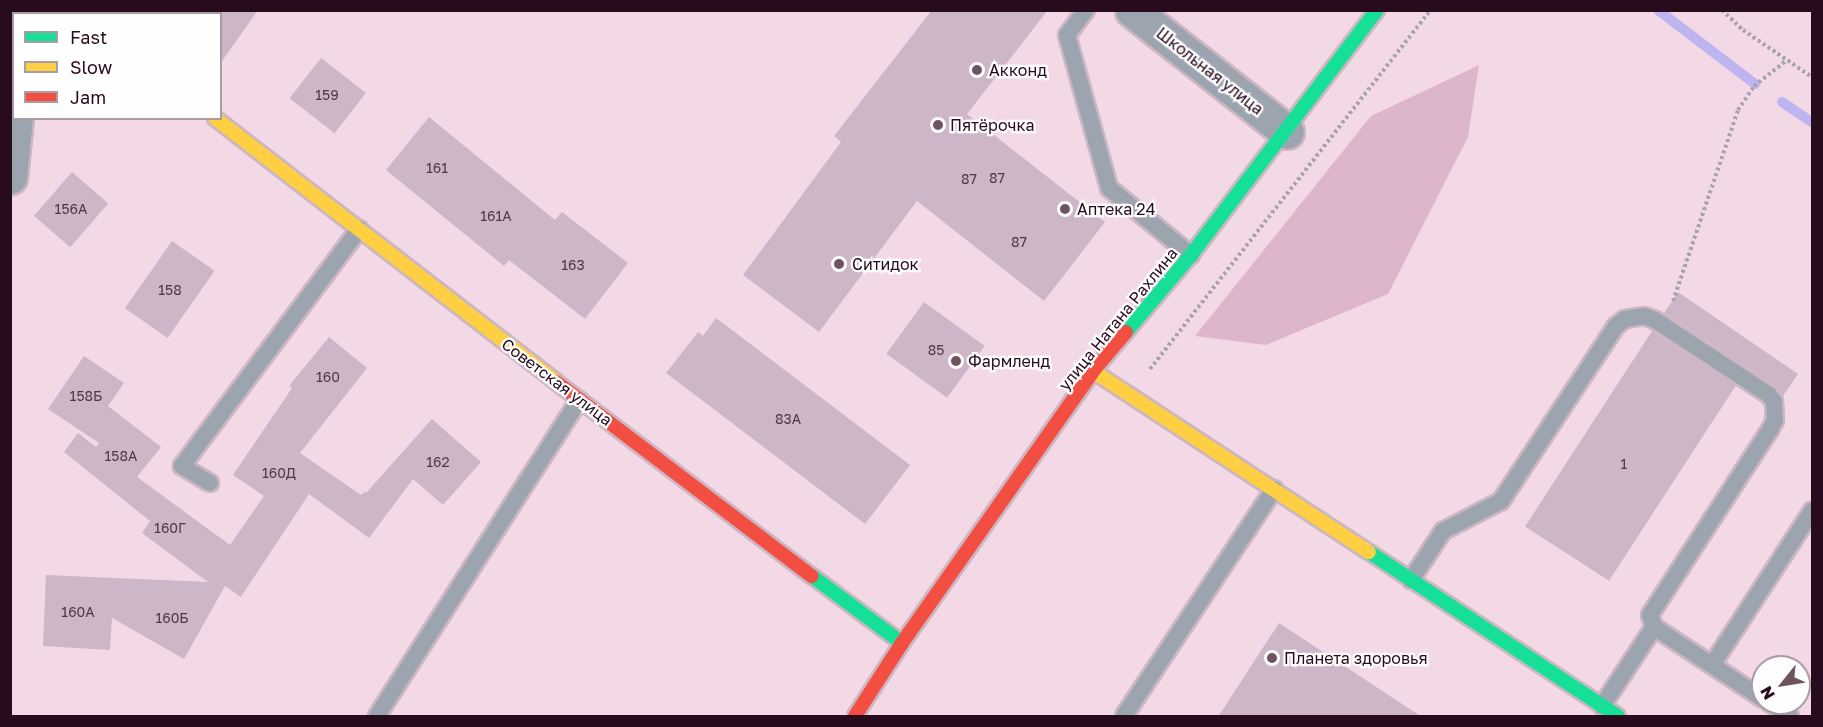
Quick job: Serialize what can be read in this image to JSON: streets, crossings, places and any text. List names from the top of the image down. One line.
{"streets":{"street":["Школьная улица","улица Натана Рахлина","Советская улица"]},"crossings":[["Школьная улица","улица Натана Рахлина"],["улица Натана Рахлина","Советская улица"]],"places":["Акконд","Пятёрочка","Аптека 24","Ситидок","Фармленд","Планета здоровья"],"house_numbers":["159","161","87","87","156А","161А","87","163","158","85","160","158Б","83А","158А","162","1","160Д","160Г","160А","160Б"],"legend":["Fast","Slow","Jam"],"north":"bottom left"}
